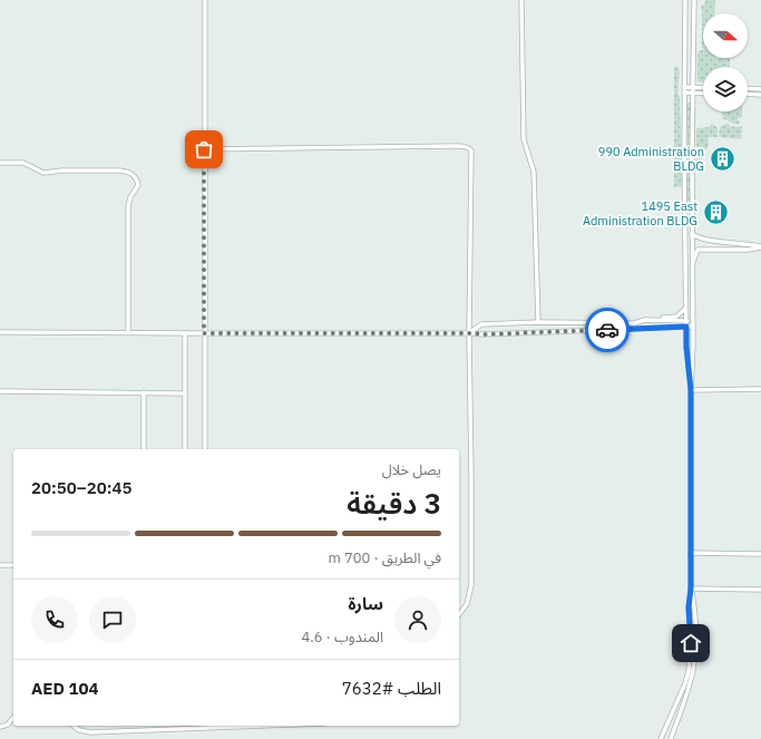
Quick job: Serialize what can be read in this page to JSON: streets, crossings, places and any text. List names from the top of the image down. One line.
{"places":{"building":["990 Administration BLDG","1495 East Administration BLDG"]},"north":"right","page":{"heading":["3 دقيقة","يصل خلال","20:45–20:50"],"panel":["سارة","المندوب · 4.6","الطلب #7632","AED 104"],"bar":"في الطريق · 700 m"}}
